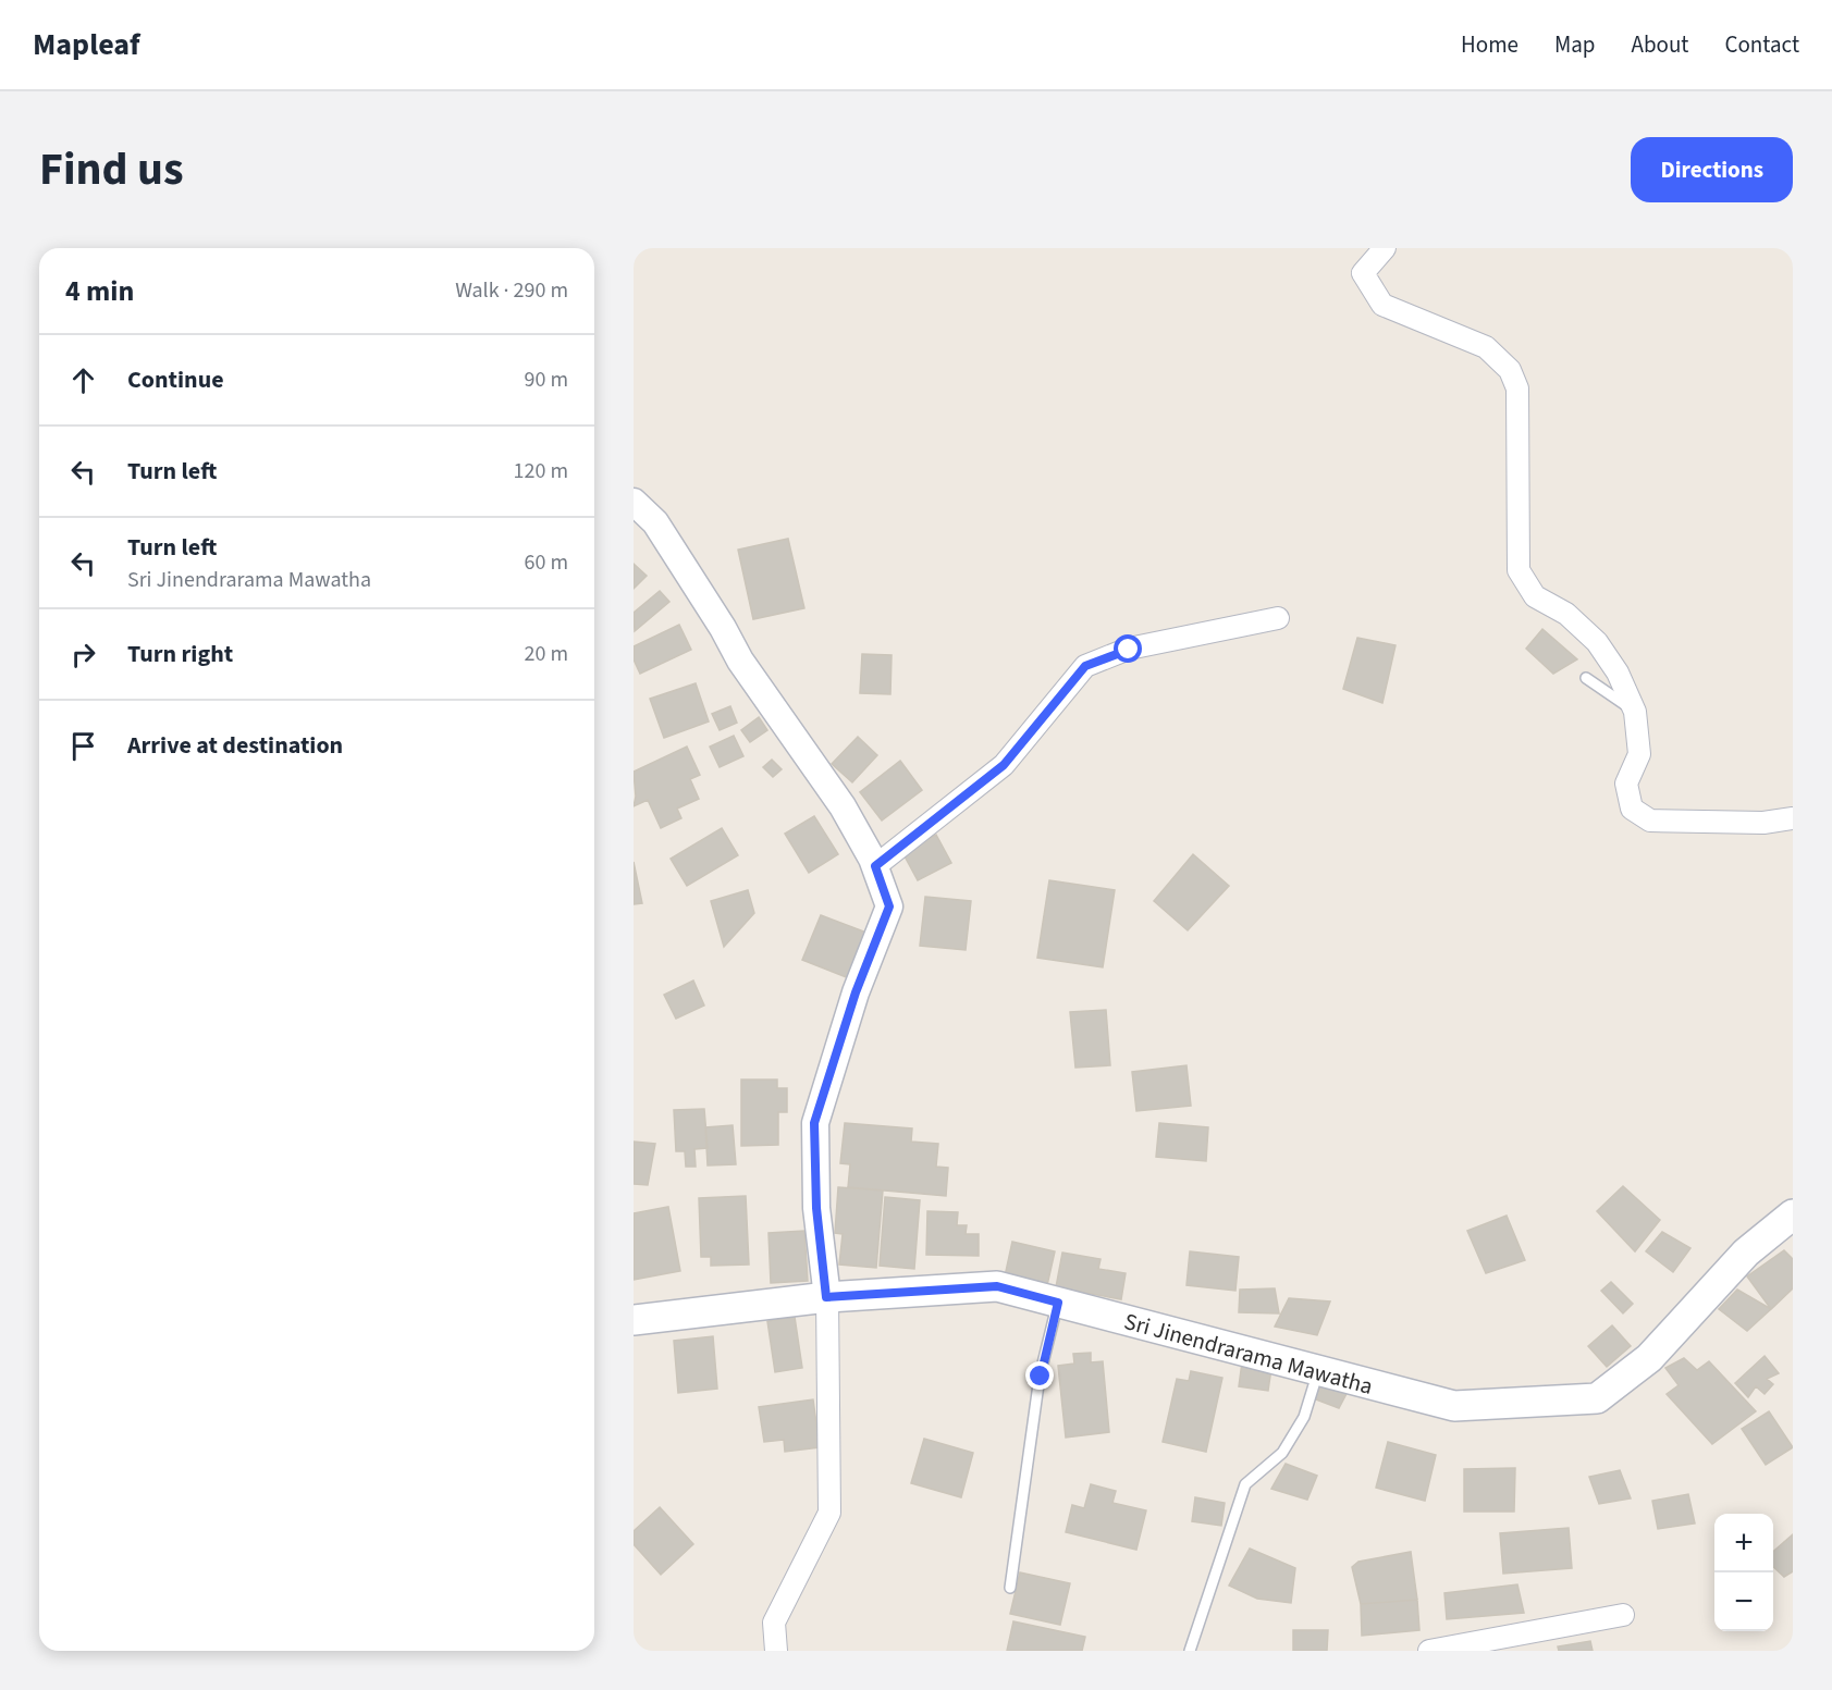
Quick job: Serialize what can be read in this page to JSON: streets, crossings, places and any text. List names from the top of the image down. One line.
{"streets":{"main road":["Sri Jinendrarama Mawatha"]},"page":{"header":"Mapleaf","nav":["Home","Map","About","Contact"],"title":"Find us","buttons":"Directions","heading":["4 min","Walk · 290 m"],"list":[["Continue","90 m"],["Turn left","120 m"],["Turn left","Sri Jinendrarama Mawatha","60 m"],["Turn right","20 m"],"Arrive at destination"],"map_buttons":["+","−"]}}
